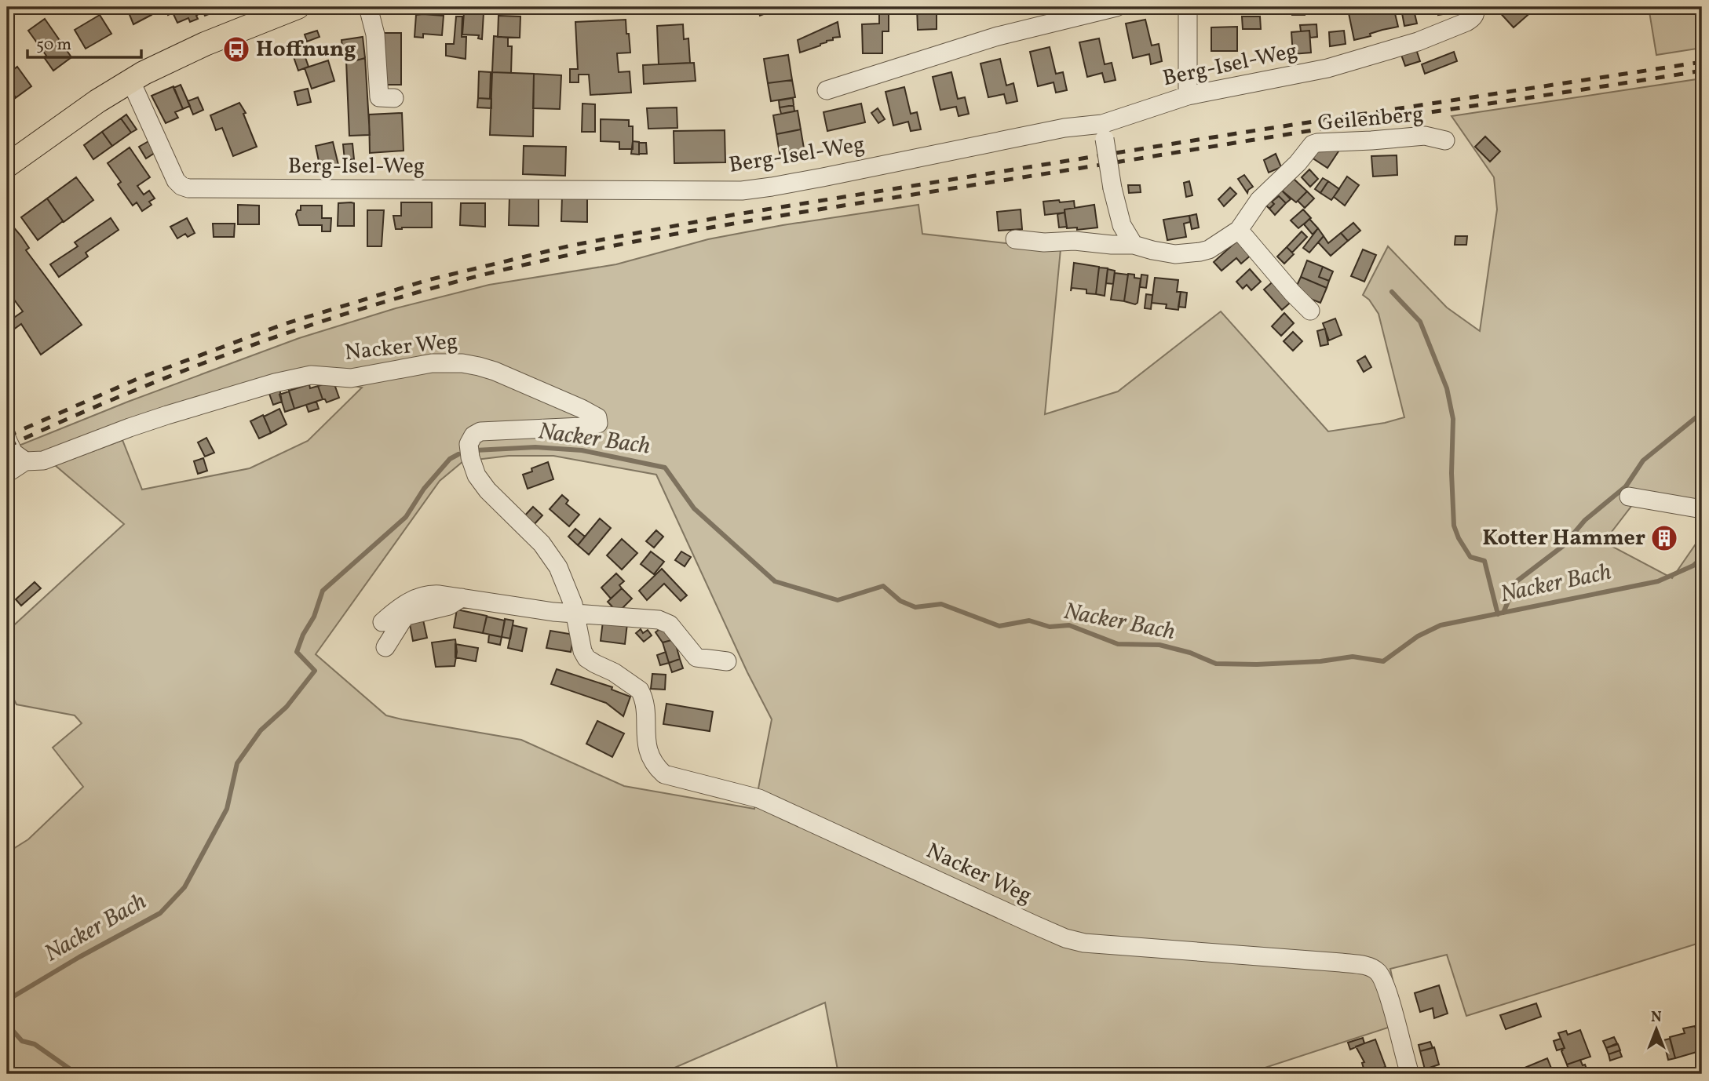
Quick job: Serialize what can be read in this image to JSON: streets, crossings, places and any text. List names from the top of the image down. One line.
{"streets":{"street":["Berg-Isel-Weg","Geilenberg","Nacker Weg"]},"water":["Nacker Bach"],"places":{"bus stop":["Hoffnung"],"building":["Kotter Hammer"]},"scale_bar":"50 m","north":"top"}
